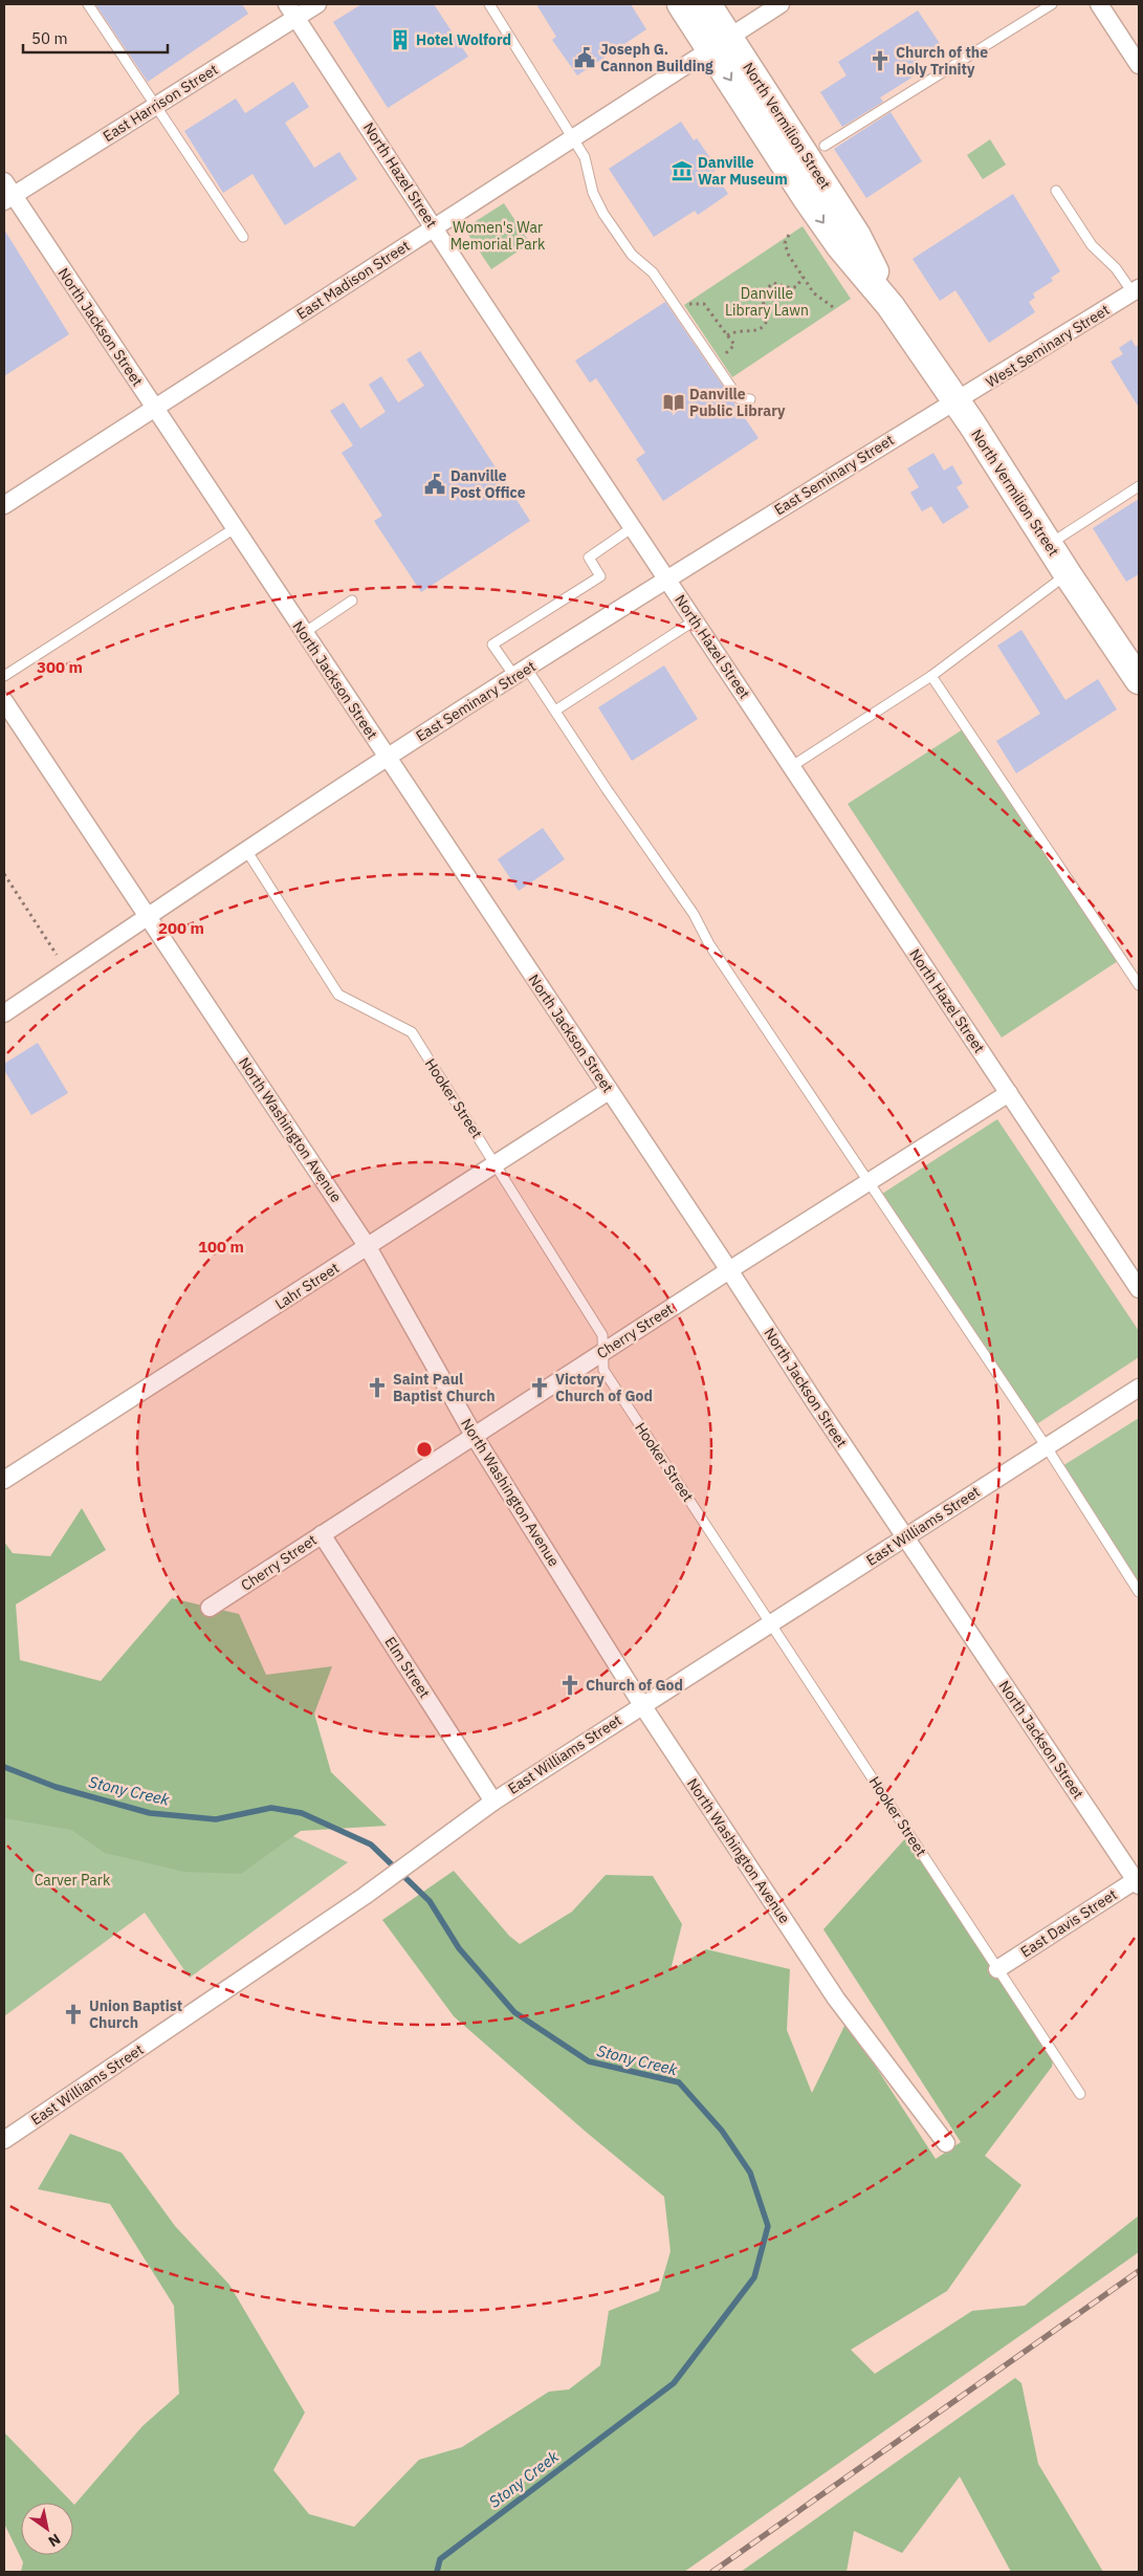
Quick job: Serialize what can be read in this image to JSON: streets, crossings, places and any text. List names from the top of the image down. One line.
{"streets":{"main road":["North Vermilion Street"],"street":["East Harrison Street","North Hazel Street","East Madison Street","North Jackson Street","West Seminary Street","East Seminary Street","North Washington Avenue","Lahr Street","Cherry Street","East Williams Street","Elm Street","East Davis Street"],"lane":["Hooker Street"]},"crossings":[["East Harrison Street","North Hazel Street"],["East Harrison Street","North Jackson Street"],["North Vermilion Street","East Madison Street"],["North Vermilion Street","West Seminary Street"],["North Vermilion Street","East Seminary Street"],["North Hazel Street","East Madison Street"],["North Hazel Street","East Seminary Street"],["North Hazel Street","Cherry Street"],["East Madison Street","North Jackson Street"],["North Jackson Street","East Seminary Street"],["North Jackson Street","Lahr Street"],["North Jackson Street","Cherry Street"],["North Jackson Street","East Williams Street"],["North Jackson Street","East Davis Street"],["West Seminary Street","East Seminary Street"],["East Seminary Street","Hooker Street"],["East Seminary Street","North Washington Avenue"],["Hooker Street","Lahr Street"],["Hooker Street","Cherry Street"],["Hooker Street","East Williams Street"],["Hooker Street","East Davis Street"],["North Washington Avenue","Lahr Street"],["North Washington Avenue","Cherry Street"],["North Washington Avenue","East Williams Street"],["Cherry Street","Elm Street"],["East Williams Street","Elm Street"]],"water":["Stony Creek"],"parks":["Women's War Memorial Park","Danville Library Lawn","Carver Park"],"places":{"building":["Hotel Wolford"],"public building":["Joseph G. Cannon Building","Danville Post Office"],"church":["Church of the Holy Trinity","Saint Paul Baptist Church","Victory Church of God","Church of God","Union Baptist Church"],"museum":["Danville War Museum"],"library":["Danville Public Library"]},"scale_bar":"50 m","north":"bottom right","rings":["300 m","200 m","100 m"]}
